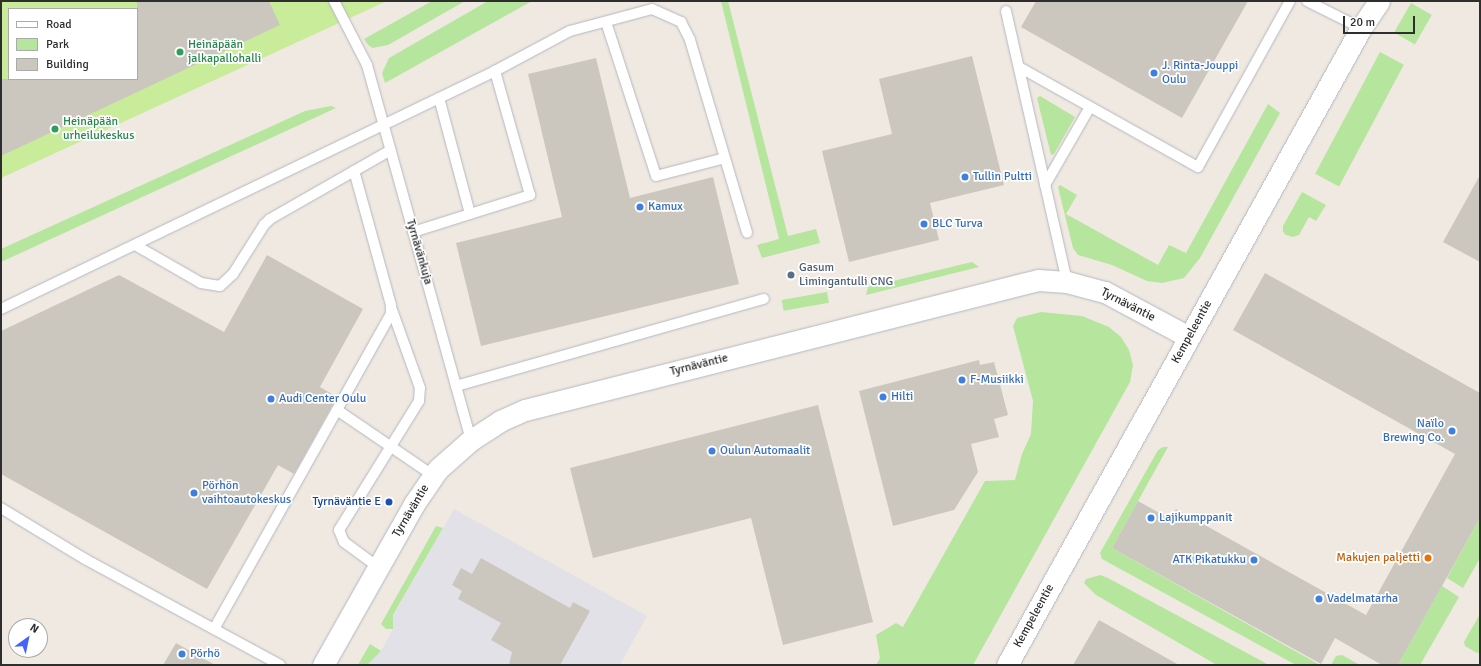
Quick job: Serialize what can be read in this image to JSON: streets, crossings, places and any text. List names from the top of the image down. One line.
{"streets":{"street":["Tyrnäväntie","Kempeleentie"],"lane":["Tyrnävänkuja"]},"crossings":[["Tyrnävänkuja","Tyrnäväntie"],["Tyrnäväntie","Kempeleentie"]],"places":["Heinäpään jalkapallohalli","J. Rinta-Jouppi Oulu","Heinäpään urheilukeskus","Tullin Pultti","Kamux","BLC Turva","Gasum Limingantulli CNG","F-Musiikki","Hilti","Audi Center Oulu","Naïlo Brewing Co.","Oulun Automaalit","Pörhön vaihtoautokeskus","Tyrnäväntie E","Lajikumppanit","Makujen paljetti","ATK Pikatukku","Vadelmatarha","Pörhö"],"legend":["Road","Park","Building"],"scale_bar":"20 m","north":"top right"}
